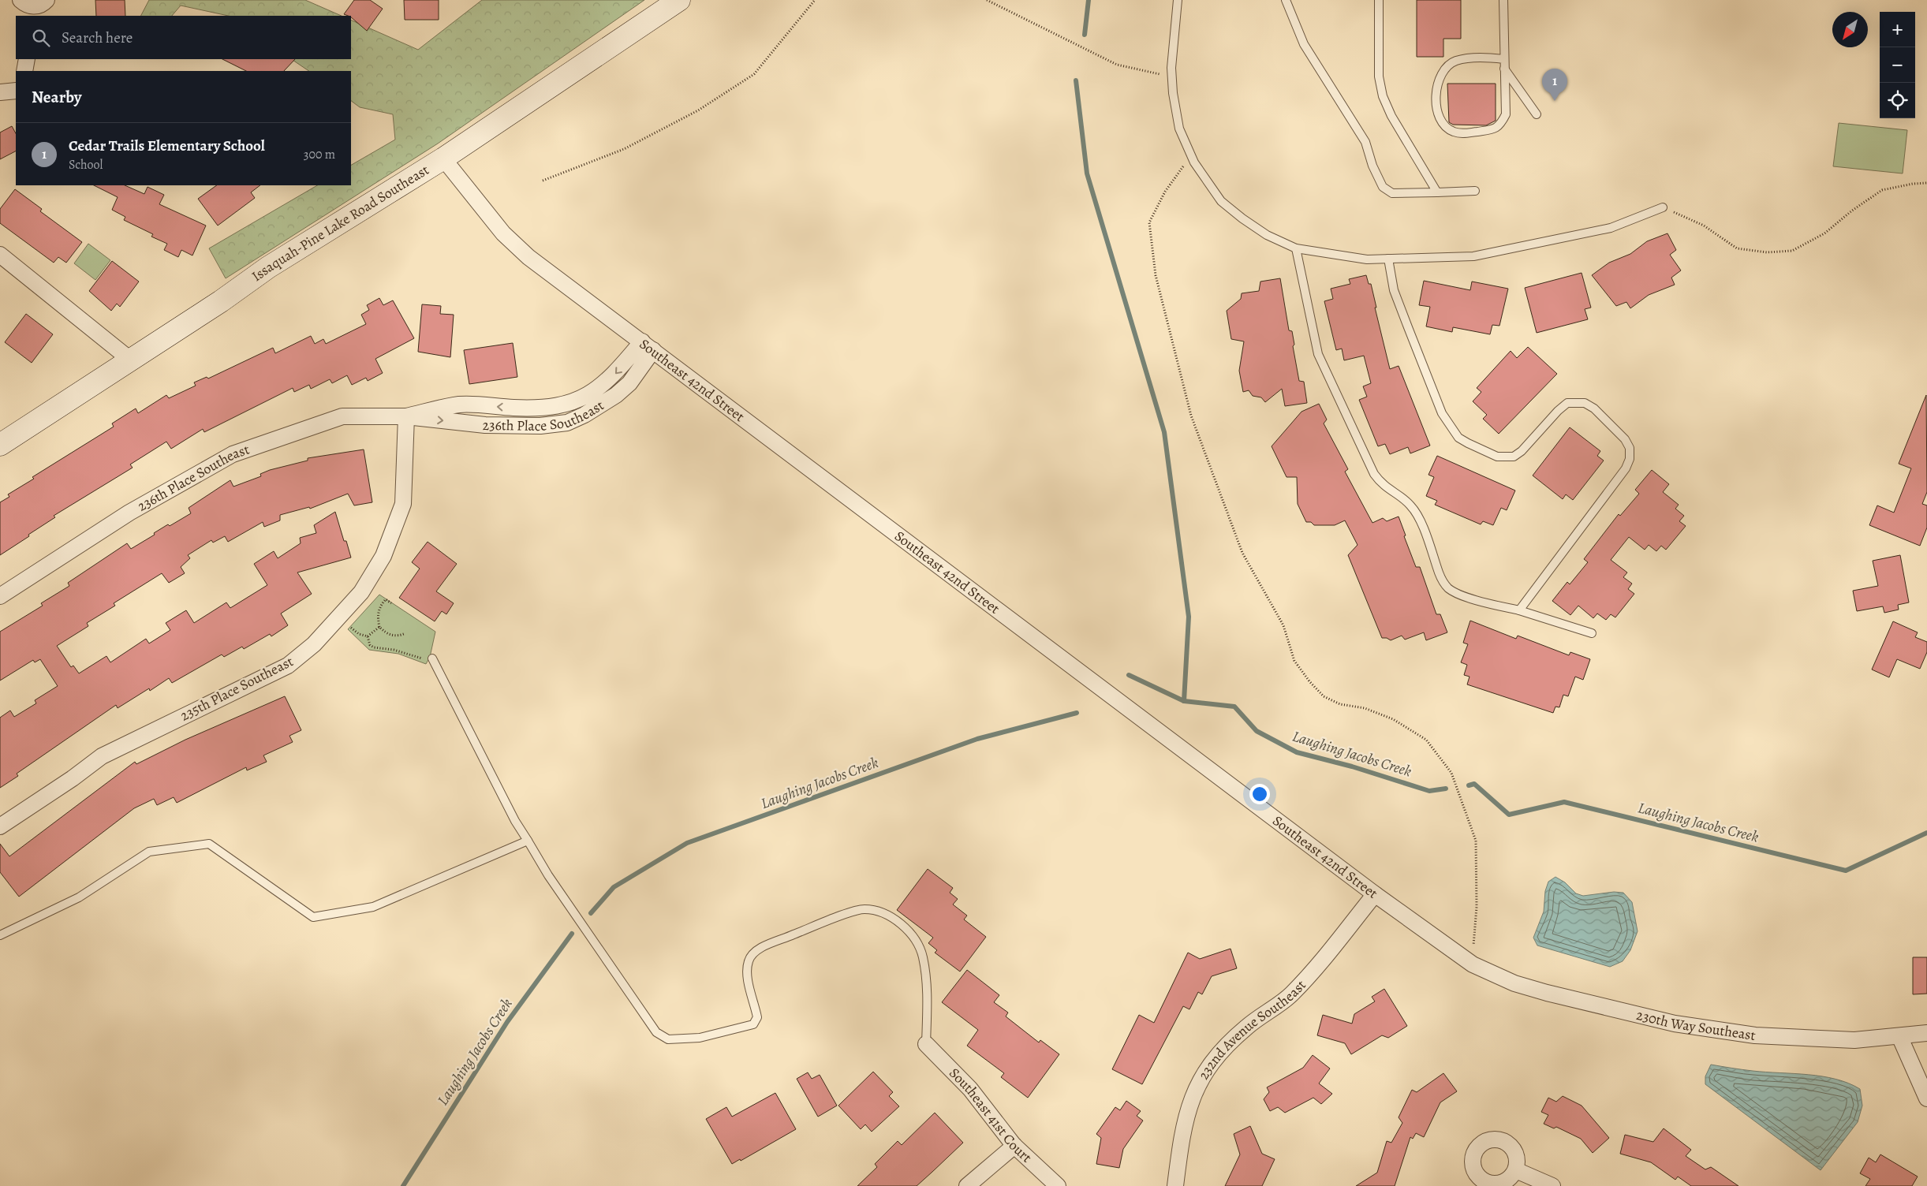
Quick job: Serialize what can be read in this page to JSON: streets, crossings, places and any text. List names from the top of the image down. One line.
{"streets":{"main road":["Issaquah-Pine Lake Road Southeast"],"street":["Southeast 42nd Street","236th Place Southeast","235th Place Southeast","230th Way Southeast","232nd Avenue Southeast","Southeast 41st Court"]},"crossings":[["Issaquah-Pine Lake Road Southeast","Southeast 42nd Street"],["Southeast 42nd Street","236th Place Southeast"],["Southeast 42nd Street","230th Way Southeast"],["Southeast 42nd Street","232nd Avenue Southeast"],["236th Place Southeast","235th Place Southeast"]],"water":["Laughing Jacobs Creek"],"north":"bottom left","page":{"map_buttons":["+","−"],"search":"Search here","pins":"1","heading":"Nearby","list":[{"mark":"1","name":"Cedar Trails Elementary School","note":"School","value":"300 m"}]}}
